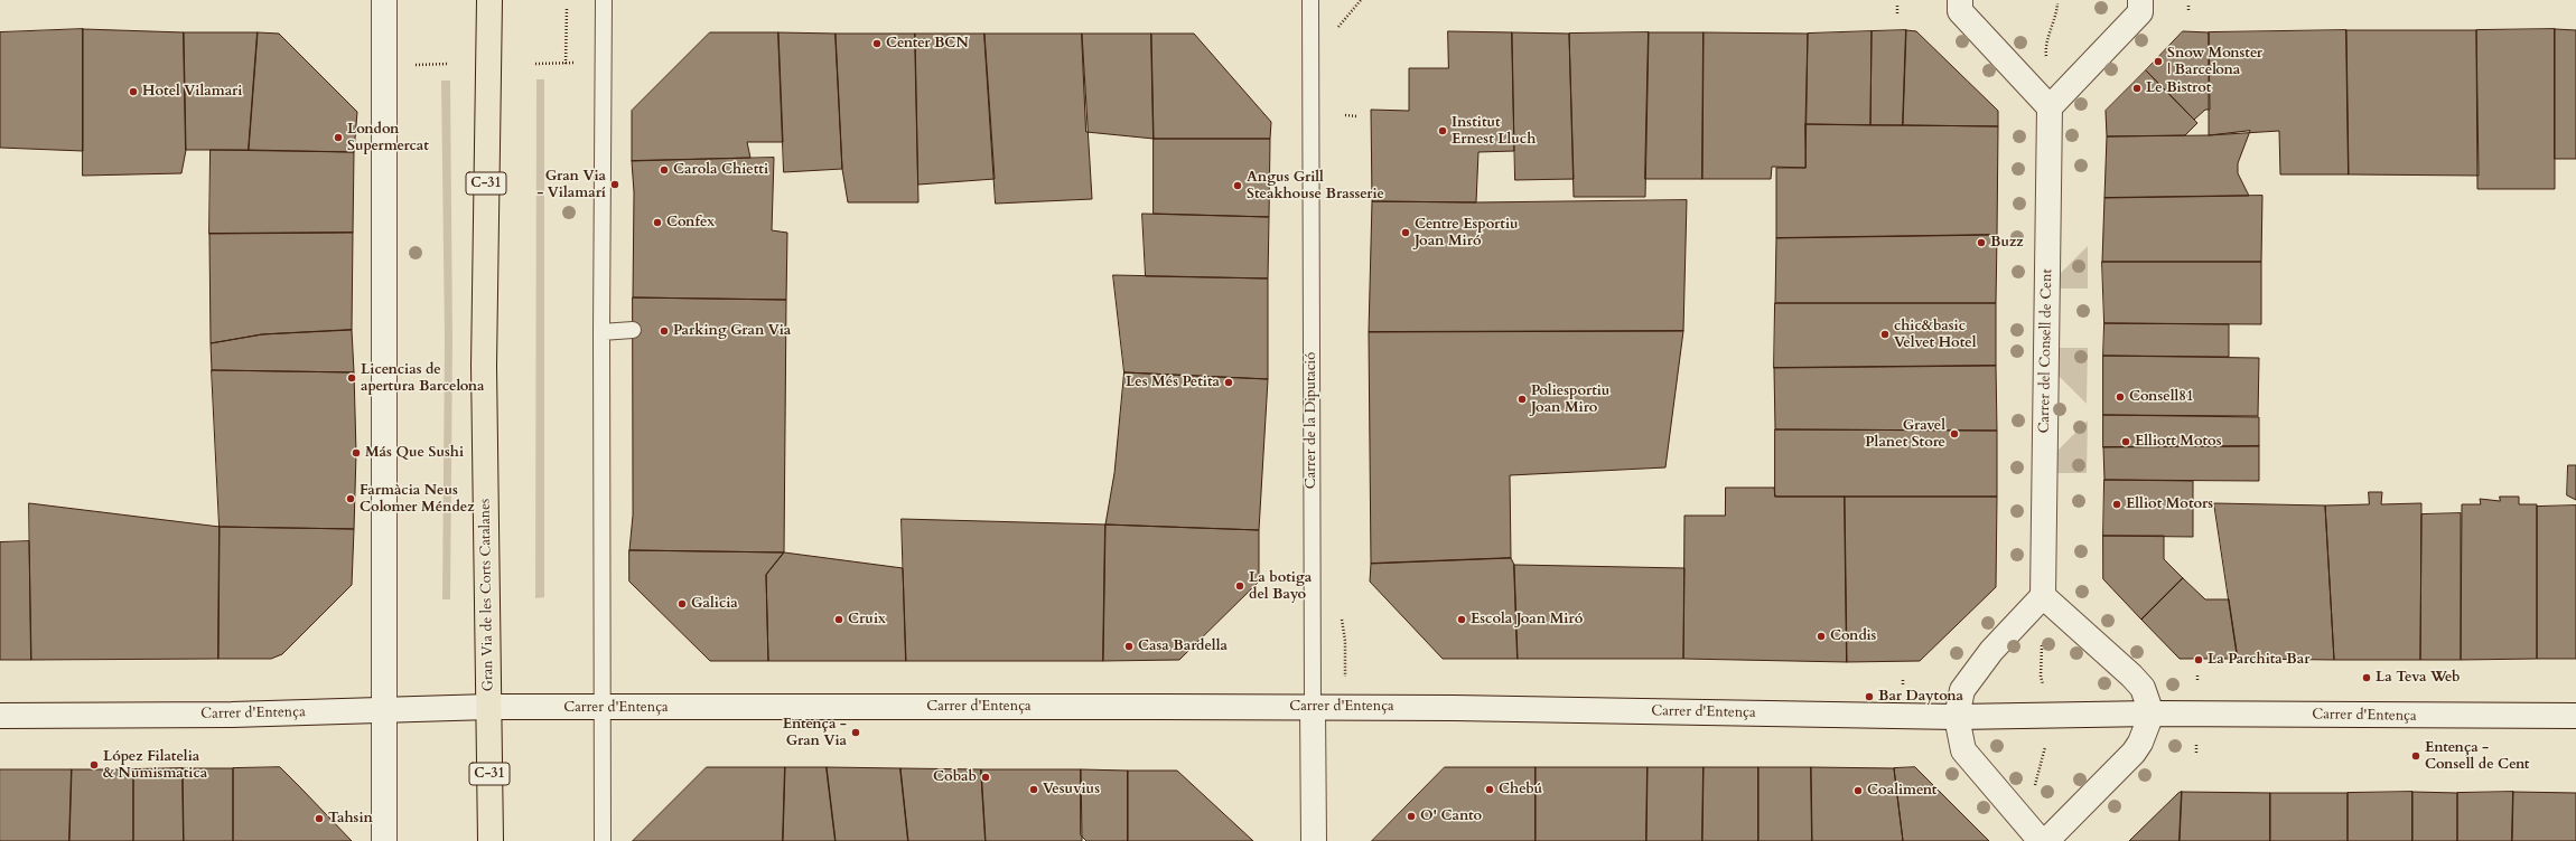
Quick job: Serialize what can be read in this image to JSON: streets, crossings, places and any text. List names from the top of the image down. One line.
{"streets":{"main road":["C-31","Carrer del Consell de Cent","Carrer de la Diputació","Gran Via de les Corts Catalanes","Carrer d'Entença"]},"crossings":[["Carrer de la Diputació","Carrer d'Entença"],["Gran Via de les Corts Catalanes","Carrer d'Entença"]],"places":["Center BCN","Snow Monster | Barcelona","Le Bistrot","Hotel Vilamari","Institut Ernest Lluch","London Supermercat","Carola Chietti","Gran Via - Vilamarí","Angus Grill Steakhouse Brasserie","Confex","Centre Esportiu Joan Miró","Buzz","Parking Gran Via","chic&basic Velvet Hotel","Licencias de apertura Barcelona","Les Més Petita","Consell81","Poliesportiu Joan Miro","Gravel Planet Store","Elliott Motos","Más Que Sushi","Farmàcia Neus Colomer Méndez","Elliot Motors","La botiga del Bayo","Galicia","Cruix","Escola Joan Miró","Condis","Casa Bardella","La Parchita Bar","La Teva Web","Bar Daytona","Entença - Gran Via","Entença - Consell de Cent","López Filatelia & Numismatica","Cobab","Vesuvius","Chebú","Coaliment","O' Canto","Tahsin"]}
